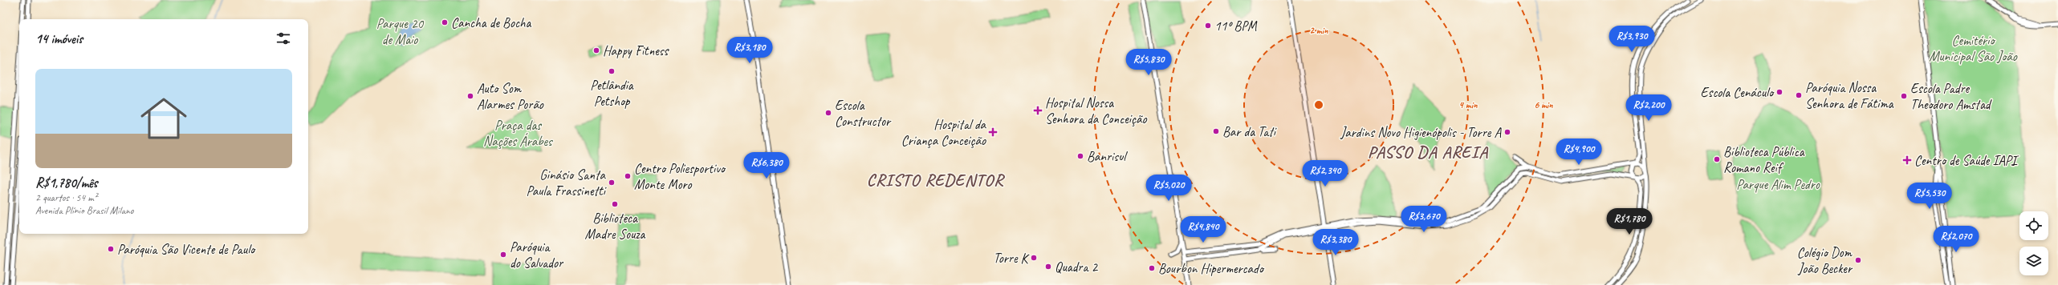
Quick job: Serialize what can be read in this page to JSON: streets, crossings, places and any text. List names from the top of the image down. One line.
{"districts":["PASSO DA AREIA","CRISTO REDENTOR"],"parks":["Parque 20 de Maio","Cemitério Municipal São João","Praça das Nações Árabes","Parque Alim Pedro"],"places":{"other":["Cancha de Bocha","11º BPM","Happy Fitness","Petlândia Petshop","Escola Cenáculo","Paróquia Nossa Senhora de Fátima","Auto Som Alarmes Porão","Escola Padre Theodoro Amstad","Escola Constructor","Bar da Tati","Jardins Novo Higienópolis - Torre A","Banrisul","Biblioteca Pública Romano Reif","Centro Poliesportivo Monte Moro","Ginásio Santa Paula Frassinetti","Biblioteca Madre Souza","Paróquia São Vicente de Paulo","Paróquia do Salvador","Torre K","Colégio Dom João Becker","Quadra 2","Bourbon Hipermercado"],"health":["Hospital Nossa Senhora da Conceição","Hospital da Criança Conceição","Centro de Saúde IAPI"]},"page":{"heading":"14 imóveis","price":["R$3,930","R$3,180","R$5,830","R$2,200","R$4,900","R$6,380","R$2,340","R$5,020","R$5,530","R$3,670","R$1,780","R$4,840","R$2,070","R$3,380"],"list":[{"name":"R$1,780/mês","note":"2 quartos · 54 m² · Avenida Plínio Brasil Milano"}]},"rings":["2 min","4 min","6 min"]}
